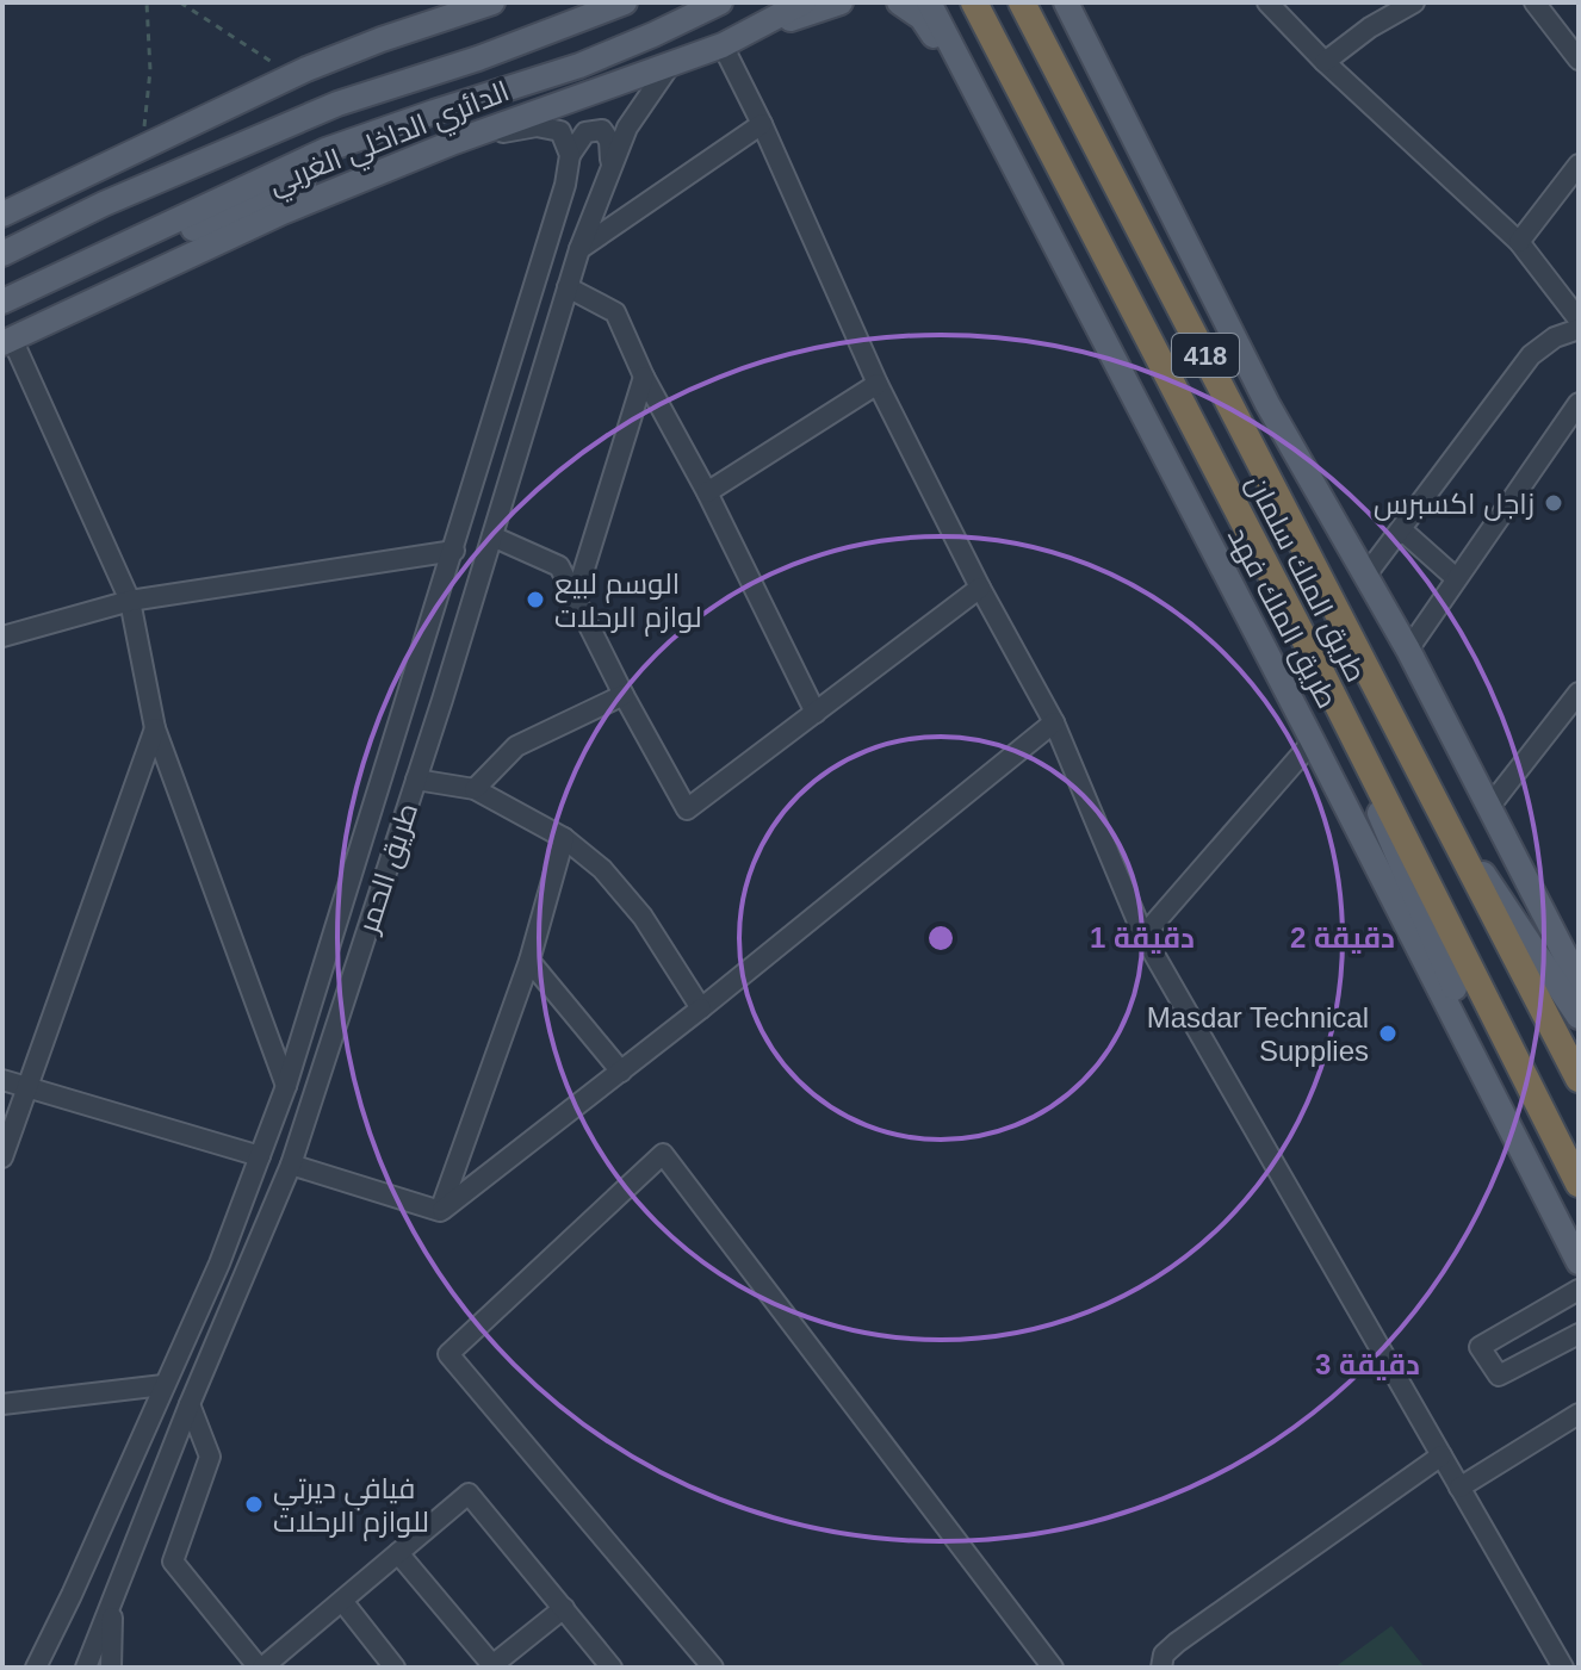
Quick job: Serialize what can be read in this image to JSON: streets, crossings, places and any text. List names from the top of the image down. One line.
{"streets":{"highway":["418","طريق الملك سلمان"],"main road":["الدائري الداخلي الغربي","طريق الملك فهد"],"street":["طريق الحمر"]},"crossings":[["الدائري الداخلي الغربي","طريق الحمر"]],"places":["زاجل اكسبرس","الوسم لبيع لوازم الرحلات","Masdar Technical Supplies","فيافي ديرتي للوازم الرحلات"],"rings":["1 دقيقة","2 دقيقة","3 دقيقة"]}
